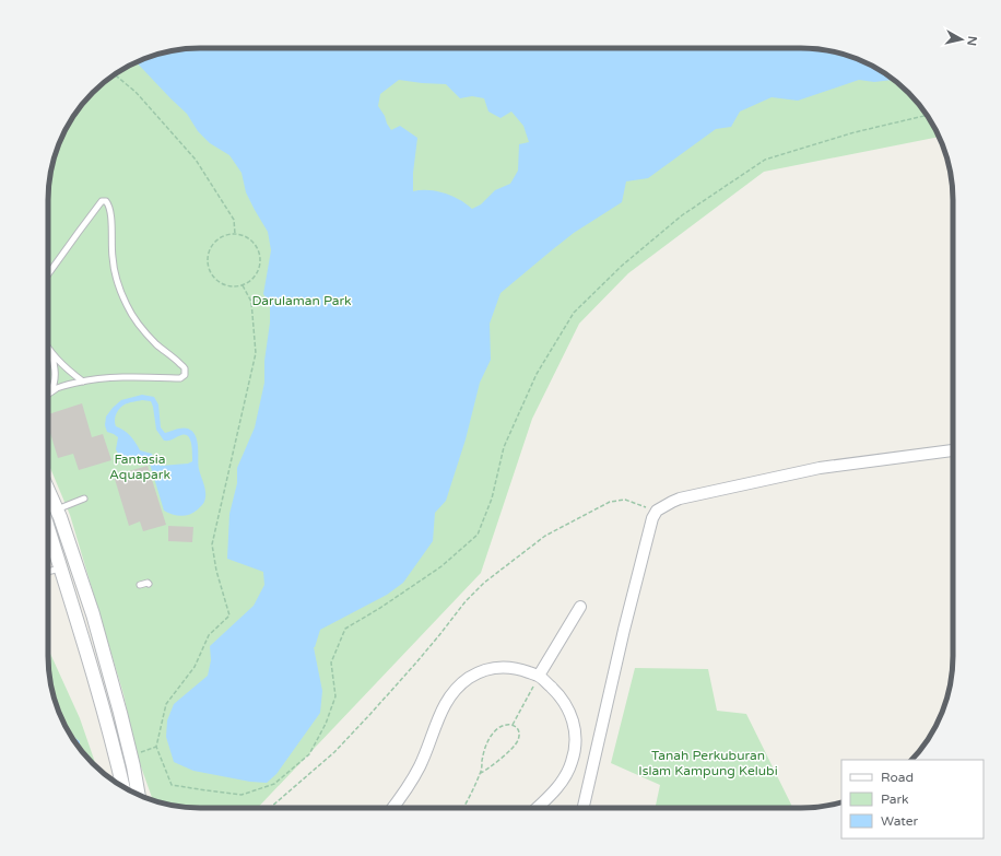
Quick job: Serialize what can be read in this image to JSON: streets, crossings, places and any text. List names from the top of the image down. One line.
{"parks":["Darulaman Park","Fantasia Aquapark","Tanah Perkuburan Islam Kampung Kelubi"],"legend":["Road","Park","Water"],"north":"right"}
